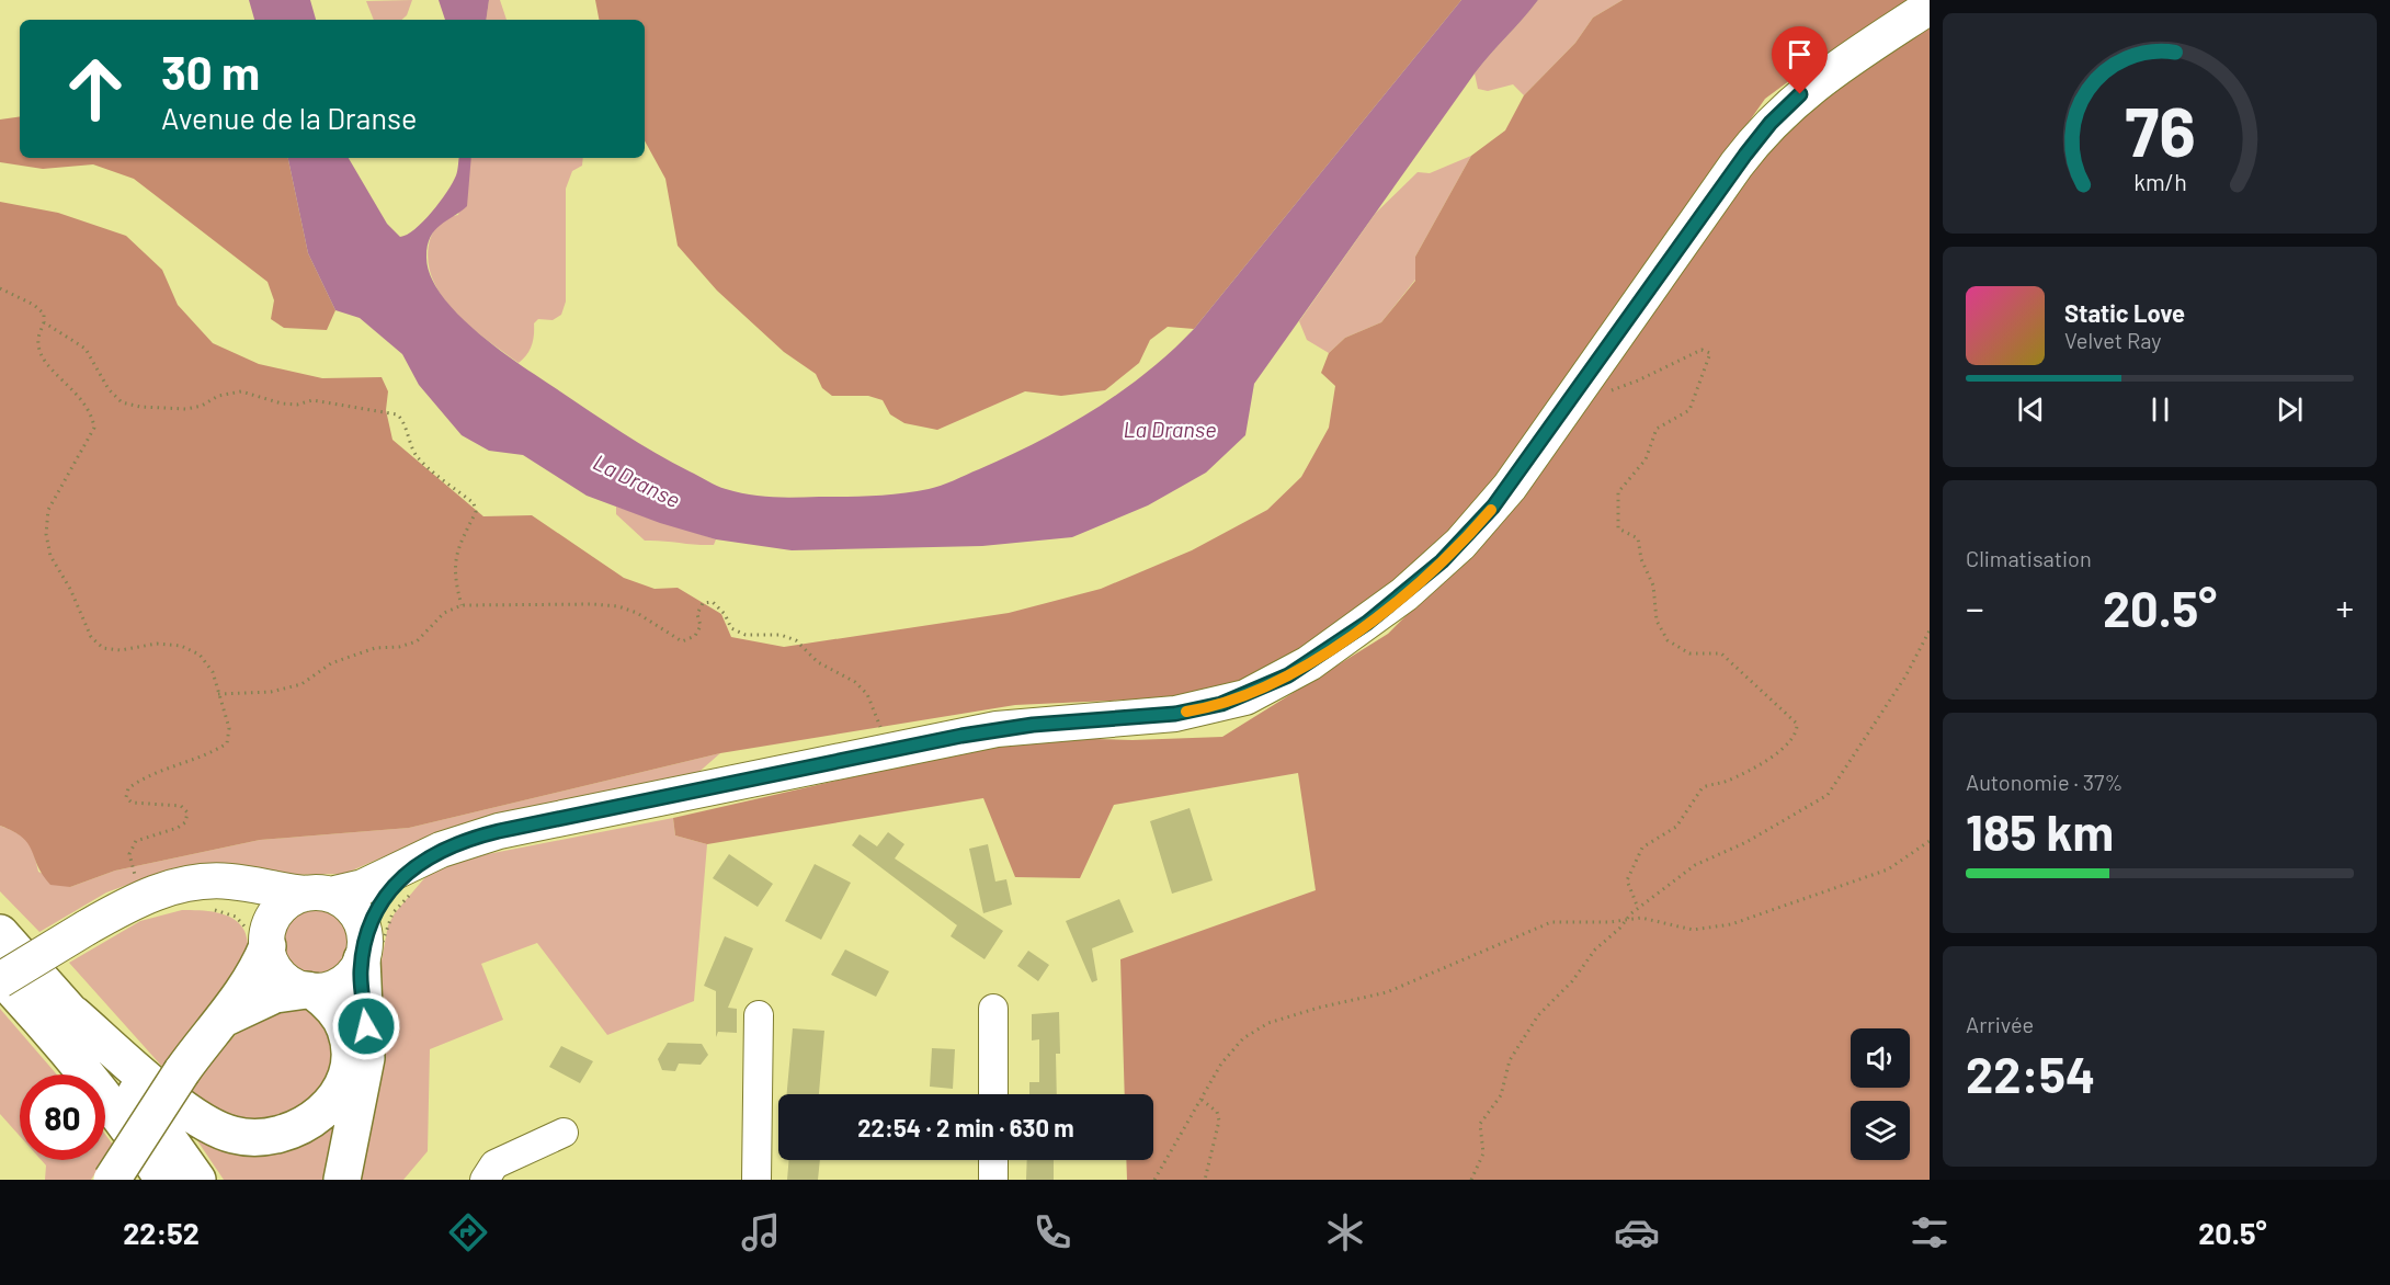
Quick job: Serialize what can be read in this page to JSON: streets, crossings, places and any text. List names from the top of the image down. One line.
{"water":["La Dranse"],"page":{"turn":["30 m","Avenue de la Dranse"],"song":["Static Love","Velvet Ray"],"tile":["Climatisation",["Autonomie · 37%","185 km"],["Arrivée","22:54"]],"heat":["−","20.5°","+"],"limit":"80","trip":"22:54 · 2 min · 630 m","tabs":["22:52","20.5°"],"gauge":["76","km/h"]}}
